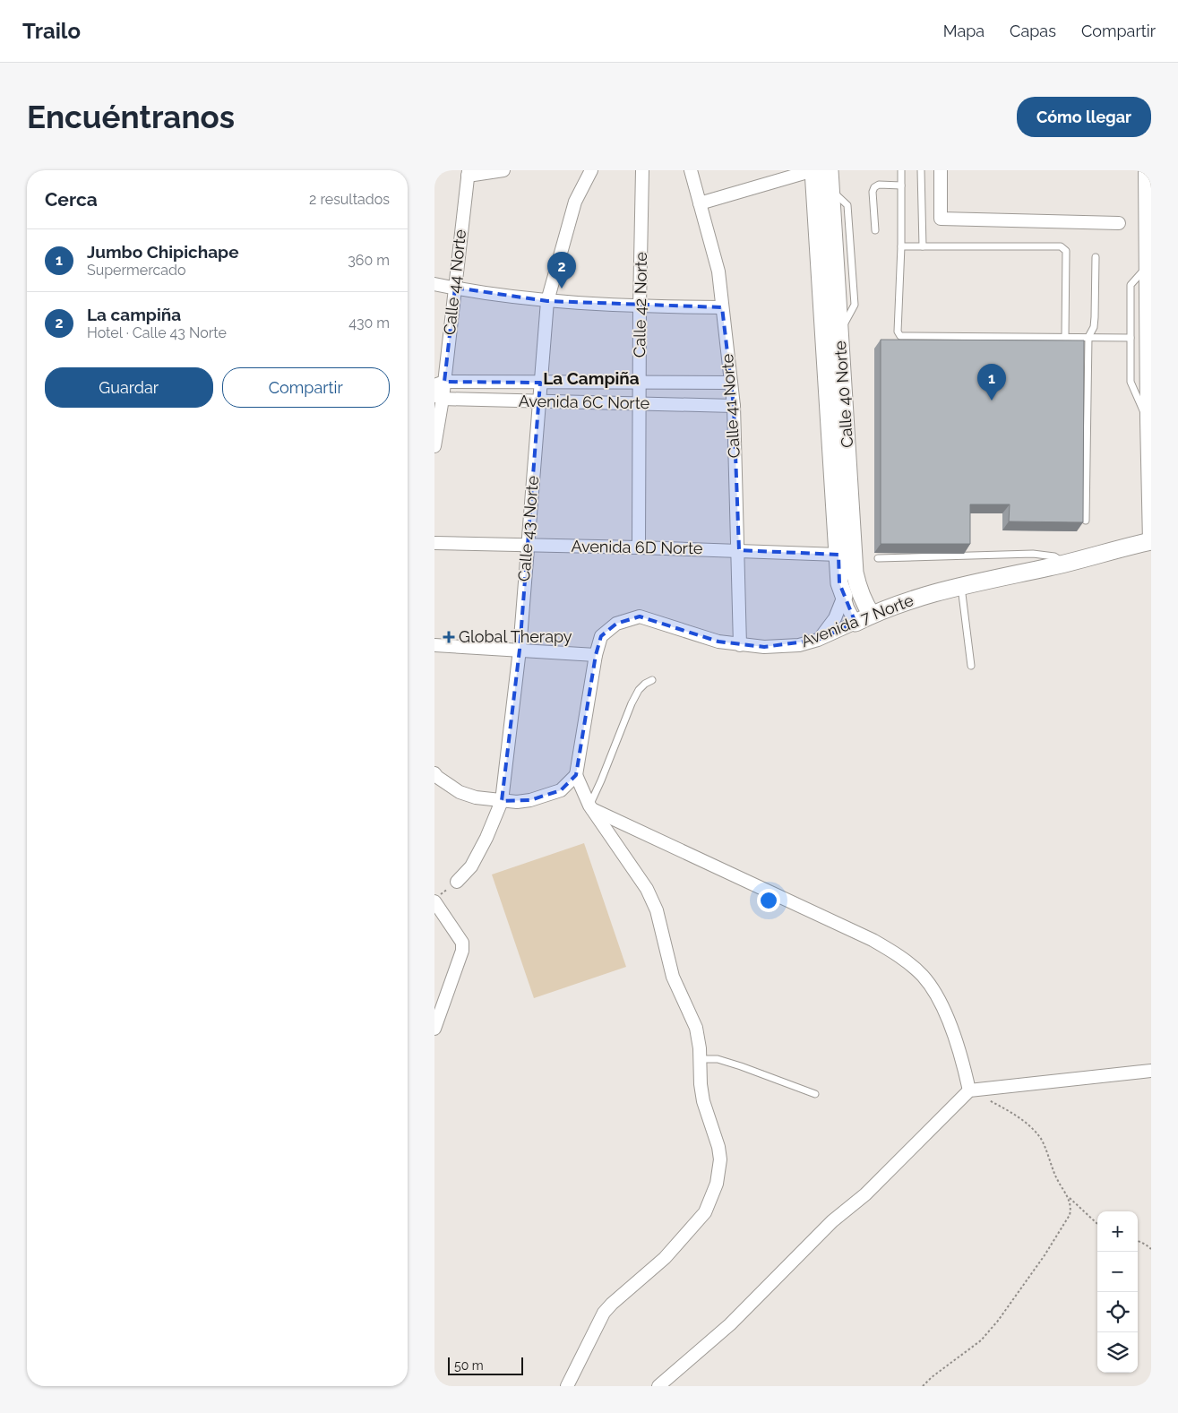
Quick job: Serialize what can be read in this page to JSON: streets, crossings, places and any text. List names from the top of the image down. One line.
{"streets":{"street":["Calle 44 Norte","Calle 42 Norte","Calle 40 Norte","Avenida 6C Norte","Calle 41 Norte","Calle 43 Norte","Avenida 6D Norte","Avenida 7 Norte"]},"crossings":[["Calle 44 Norte","Avenida 6C Norte"],["Calle 42 Norte","Avenida 6C Norte"],["Calle 42 Norte","Avenida 6D Norte"],["Calle 40 Norte","Avenida 6D Norte"],["Calle 40 Norte","Avenida 7 Norte"],["Avenida 6C Norte","Calle 41 Norte"],["Avenida 6C Norte","Calle 43 Norte"],["Calle 41 Norte","Avenida 6D Norte"],["Calle 41 Norte","Avenida 7 Norte"],["Calle 43 Norte","Avenida 6D Norte"]],"districts":["La Campiña"],"places":{"health":["Global Therapy"]},"scale_bar":"50 m","page":{"header":"Trailo","nav":["Mapa","Capas","Compartir"],"buttons":["Cómo llegar",["Guardar","Compartir"]],"title":"Encuéntranos","heading":["Cerca","2 resultados"],"list":[{"mark":"1","name":"Jumbo Chipichape","note":"Supermercado","value":"360 m"},{"mark":"2","name":"La campiña","note":"Hotel · Calle 43 Norte","value":"430 m"}],"pins":["2","1"],"map_buttons":["+","−"],"scale":"50 m"}}
